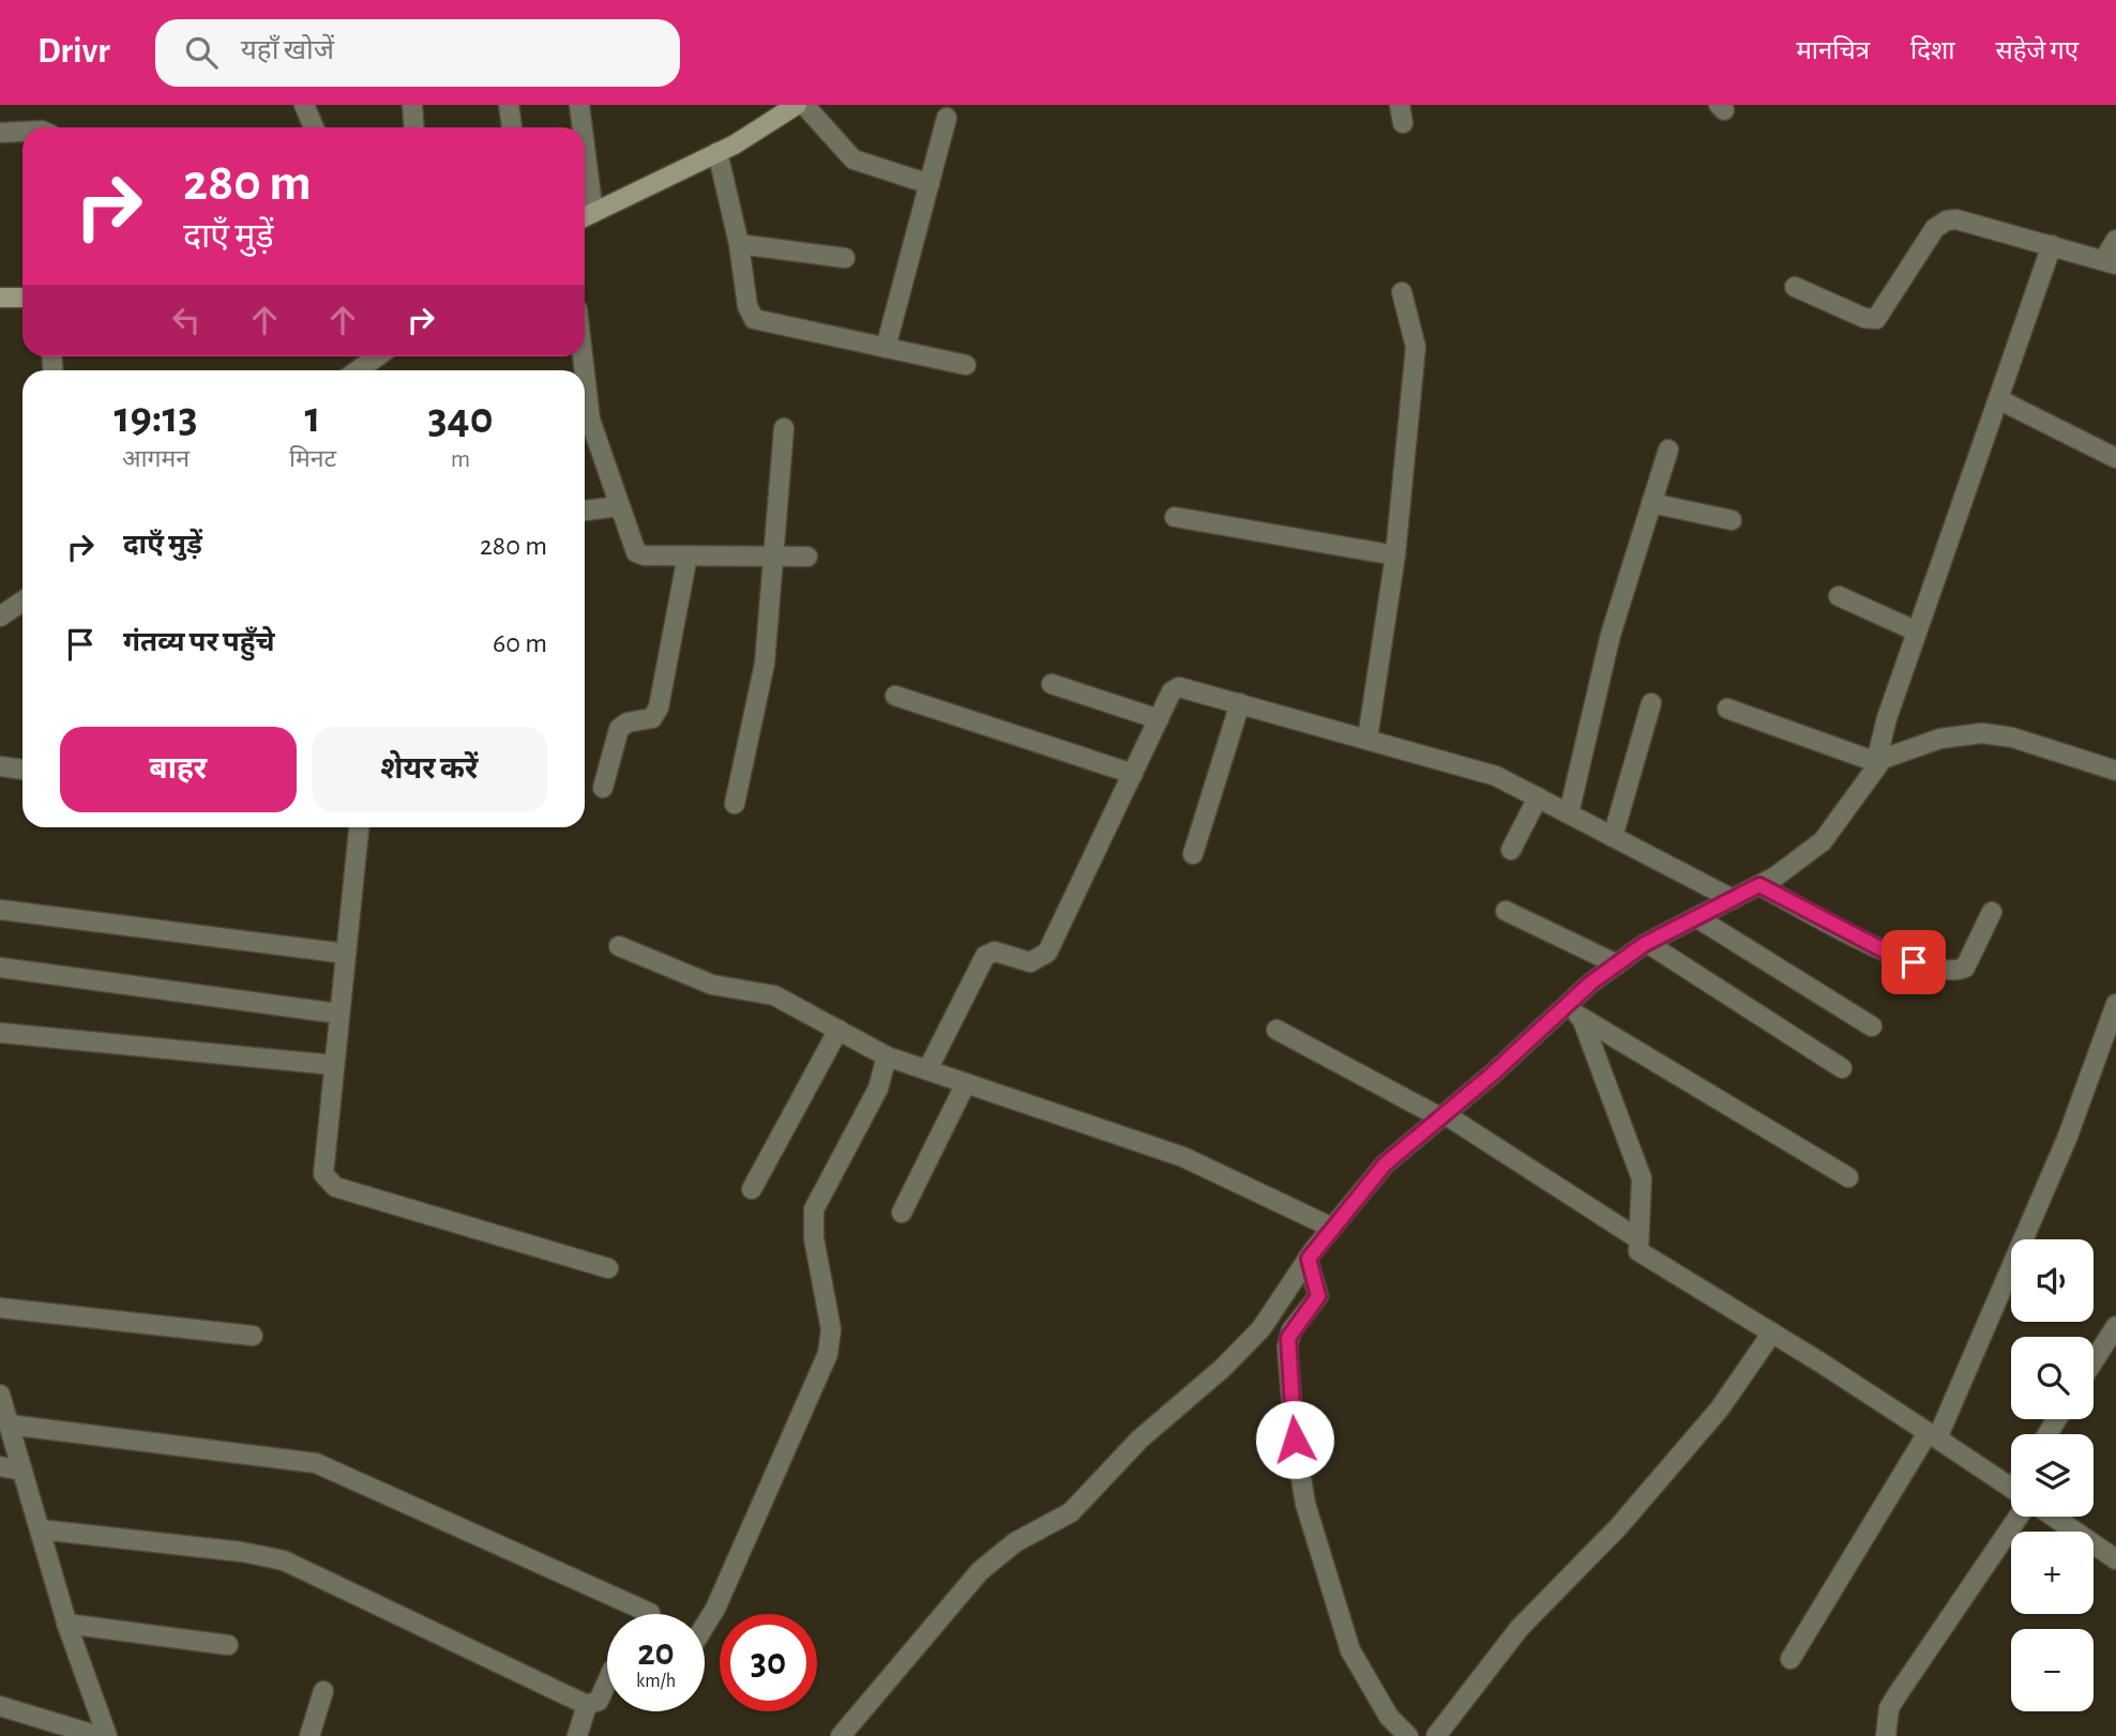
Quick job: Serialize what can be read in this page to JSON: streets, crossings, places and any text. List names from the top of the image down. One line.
{"page":{"header":"Drivr","search":"यहाँ खोजें","nav":["मानचित्र","दिशा","सहेजे गए"],"turn":["280 m","दाएँ मुड़ें"],"eta":["19:13","आगमन","1","मिनट","340","m"],"list":[{"name":"दाएँ मुड़ें","value":"280 m"},{"name":"गंतव्य पर पहुँचे","value":"60 m"}],"buttons":["बाहर","शेयर करें"],"map_buttons":["+","−"],"speed":"20 km/h","limit":"30"}}
